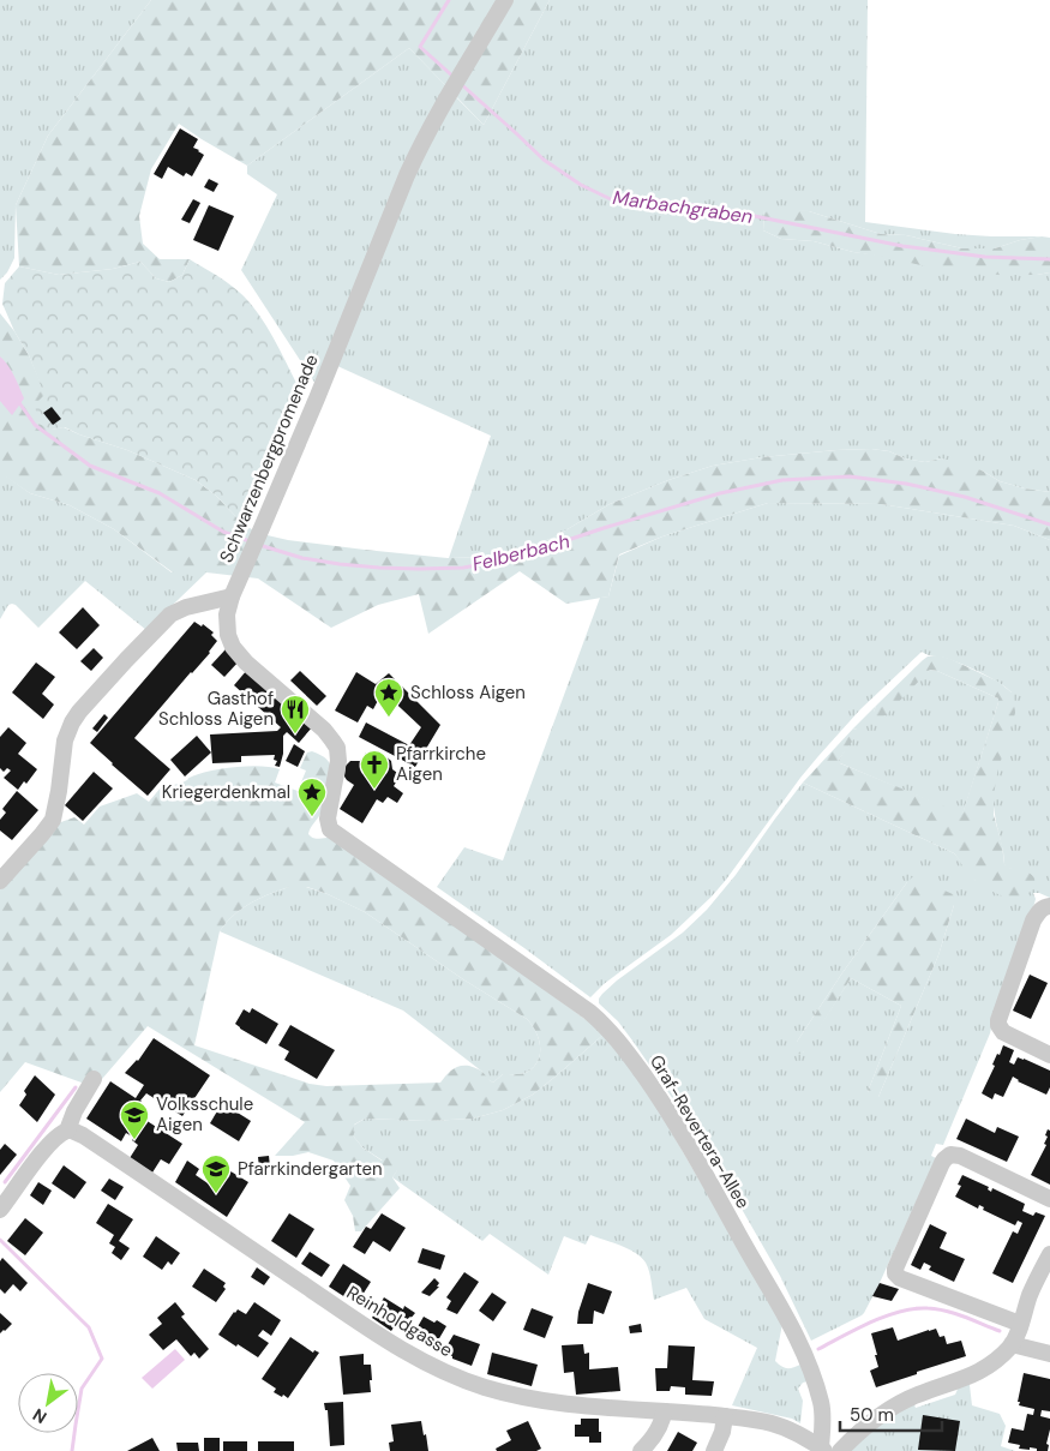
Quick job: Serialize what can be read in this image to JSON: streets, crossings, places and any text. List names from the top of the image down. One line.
{"streets":{"street":["Schwarzenbergpromenade","Graf-Revertera-Allee","Reinholdgasse"]},"crossings":[["Schwarzenbergpromenade","Graf-Revertera-Allee"],["Graf-Revertera-Allee","Reinholdgasse"]],"water":["Marbachgraben","Felberbach"],"places":{"place":["Schloss Aigen","Kriegerdenkmal"],"restaurant":["Gasthof Schloss Aigen"],"church":["Pfarrkirche Aigen"],"school or university":["Volksschule Aigen","Pfarrkindergarten"]},"scale_bar":"50 m","north":"bottom left"}
